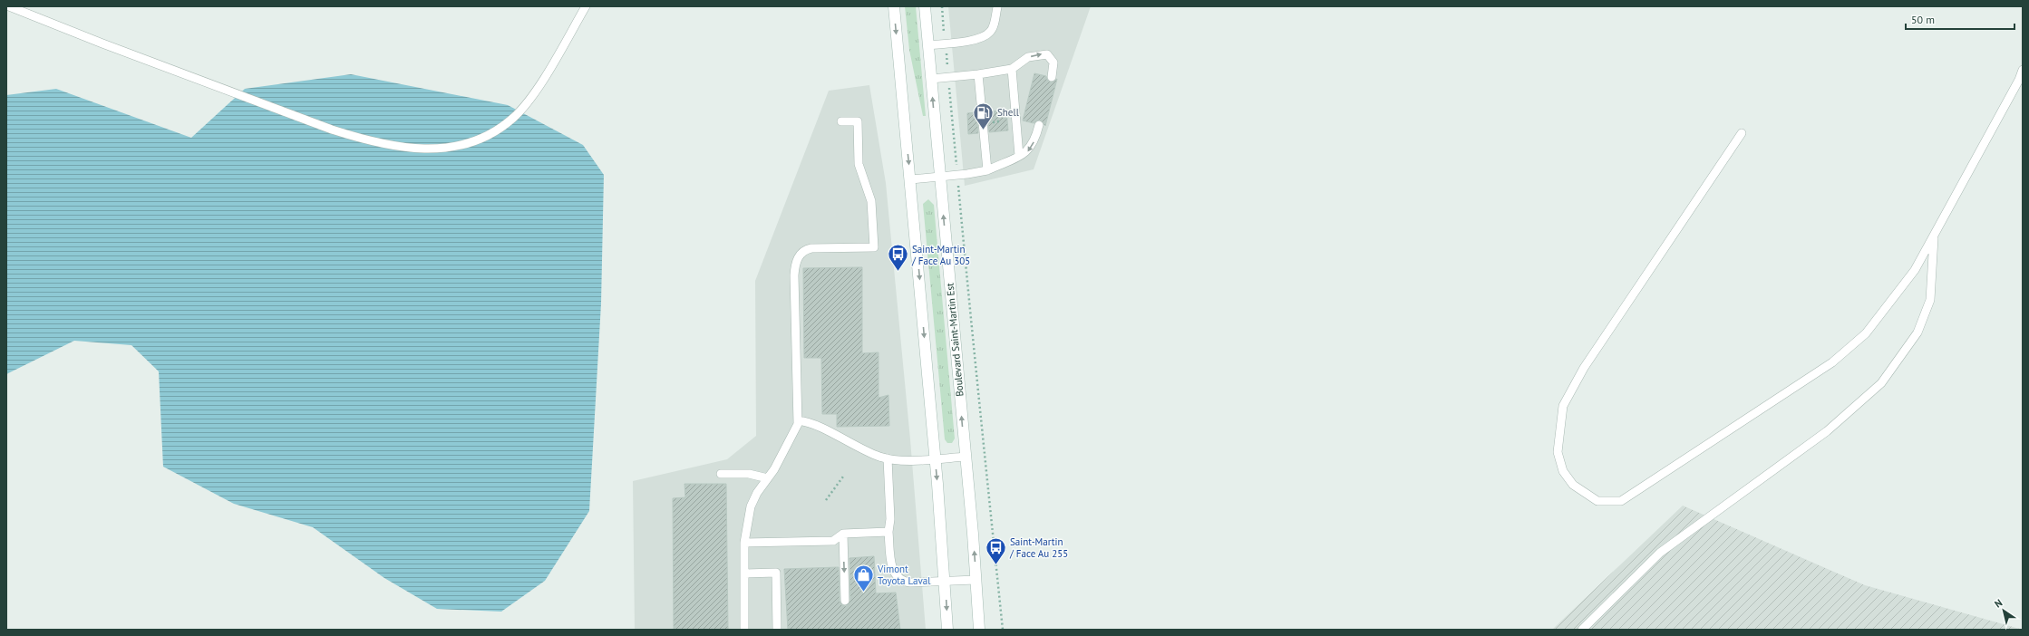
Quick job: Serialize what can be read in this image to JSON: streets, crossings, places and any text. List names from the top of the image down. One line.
{"streets":{"main road":["Boulevard Saint-Martin Est"]},"places":{"fuel station":["Shell"],"bus stop":["Saint-Martin / Face Au 305","Saint-Martin / Face Au 255"],"shop":["Vimont Toyota Laval"]},"scale_bar":"50 m","north":"top left"}
